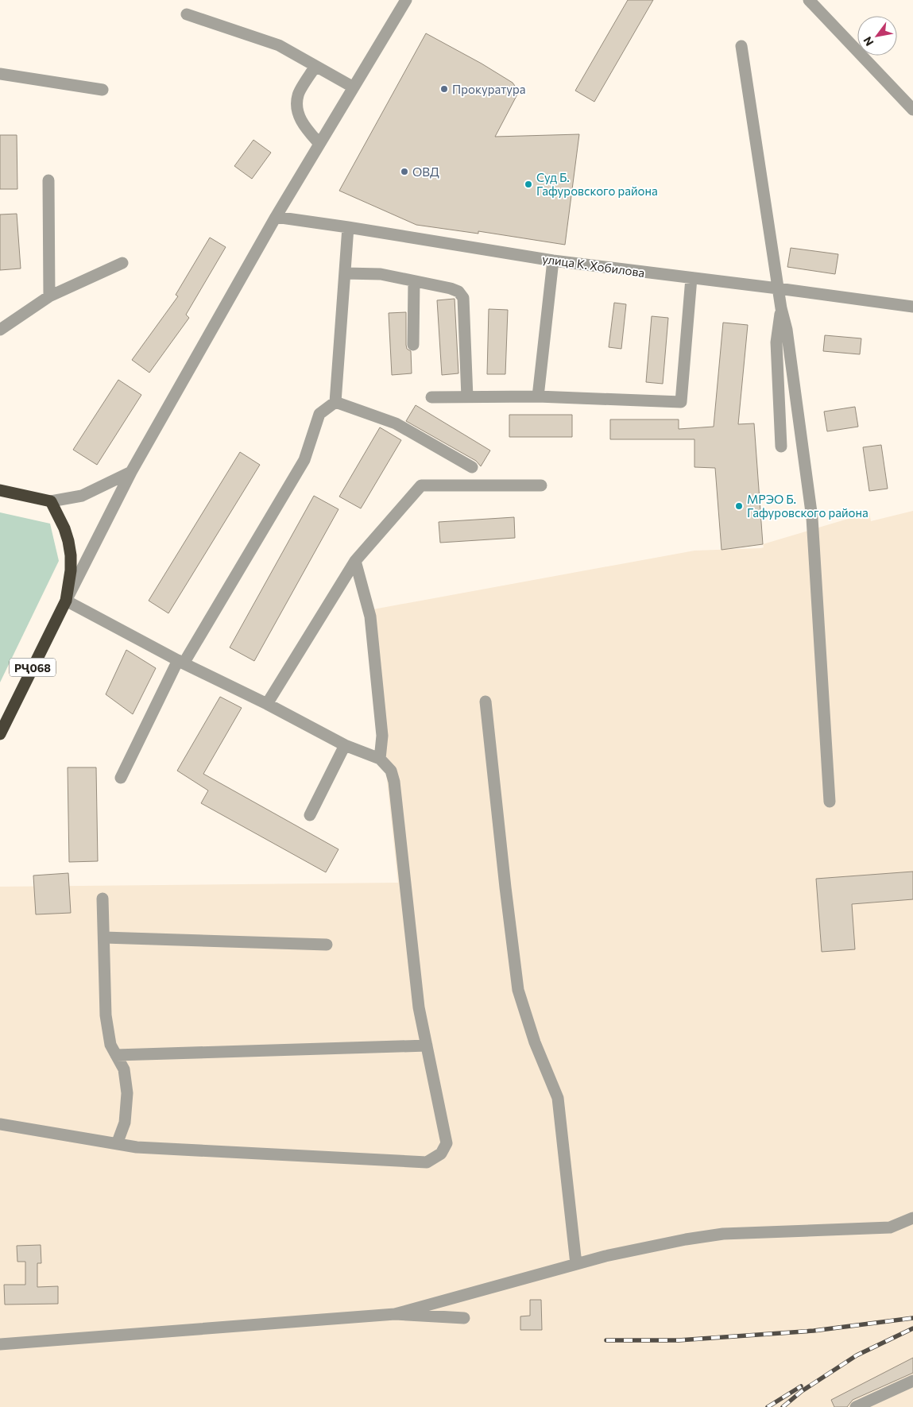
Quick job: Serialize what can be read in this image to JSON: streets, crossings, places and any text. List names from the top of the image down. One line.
{"streets":{"highway":["РҶ068"],"street":["улица К. Хобилова"]},"places":["Прокуратура","ОВД","Суд Б. Гафуровского района","МРЭО Б. Гафуровского района"],"north":"bottom left"}
